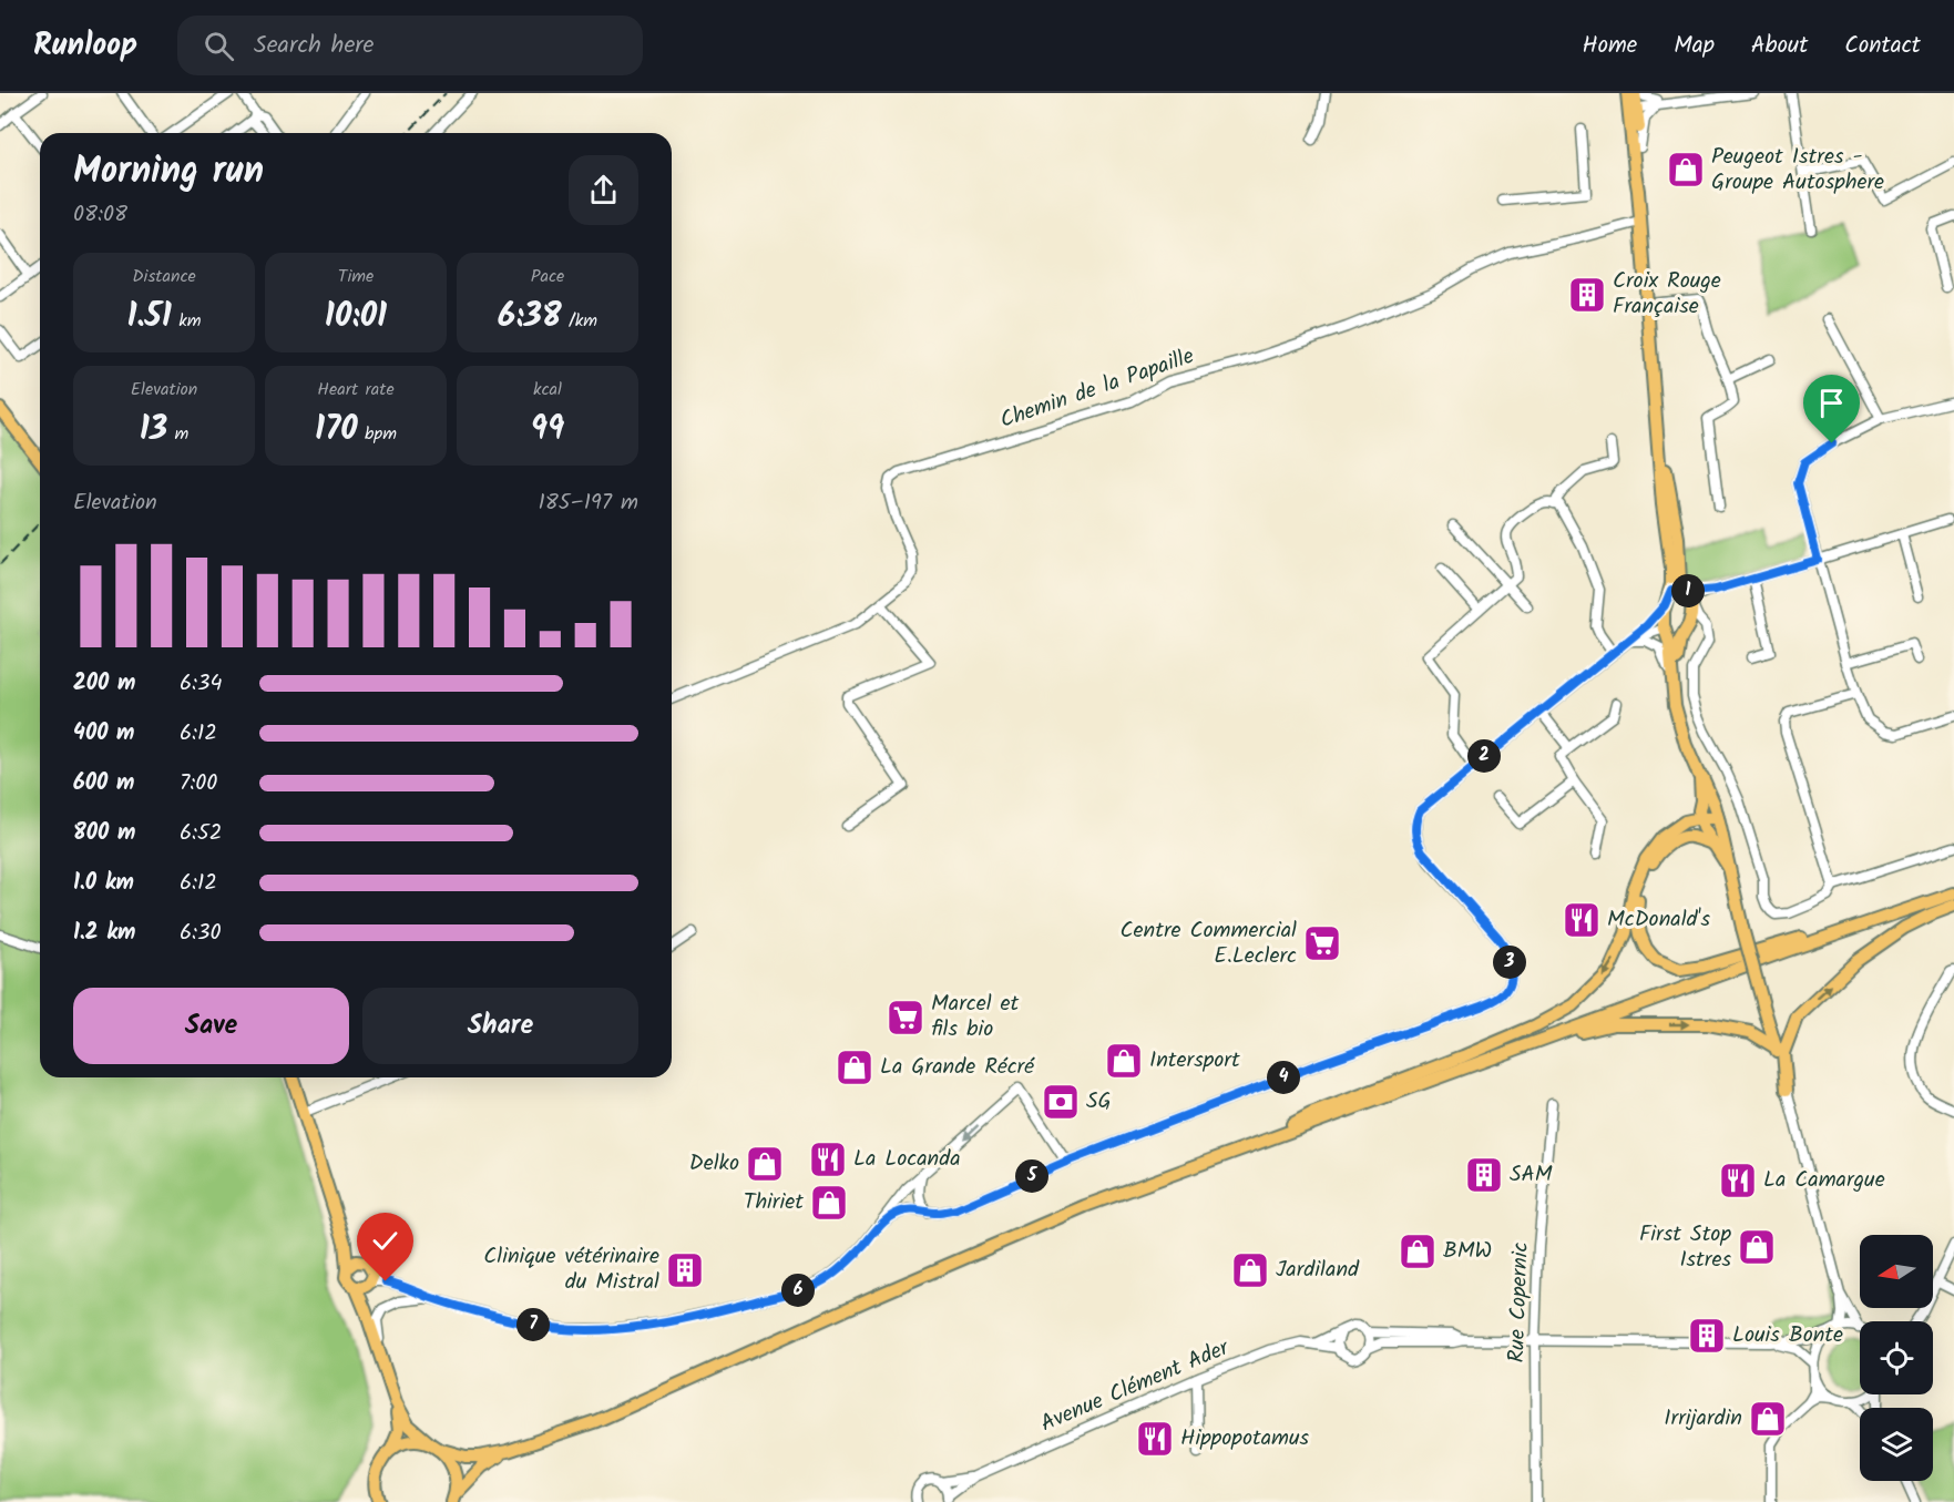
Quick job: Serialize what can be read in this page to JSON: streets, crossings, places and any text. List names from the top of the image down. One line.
{"streets":{"street":["Chemin de la Papaille","Rue Copernic","Avenue Clément Ader"]},"places":{"shop":["Peugeot Istres - Groupe Autosphere","Intersport","La Grande Récré","Delko","Thiriet","First Stop Istres","BMW","Jardiland","Irrijardin"],"building":["Croix Rouge Française","SAM","Clinique vétérinaire du Mistral","Louis Bonte"],"restaurant":["McDonald's","La Locanda","La Camargue","Hippopotamus"],"supermarket":["Centre Commercial E.Leclerc","Marcel et fils bio"],"bank":["SG"]},"north":"left","page":{"header":"Runloop","search":"Search here","nav":["Home","Map","About","Contact"],"heading":["Morning run","08:08"],"stats":[["Distance","1.51 km"],["Time","10:01"],["Pace","6:38 /km"],["Elevation","13 m"],["Heart rate","170 bpm"],["kcal","99"]],"chart":["Elevation","185–197 m"],"pins":["1","2","3","4","5","6","7"],"list":[{"name":"200 m","note":"6:34"},{"name":"400 m","note":"6:12"},{"name":"600 m","note":"7:00"},{"name":"800 m","note":"6:52"},{"name":"1.0 km","note":"6:12"},{"name":"1.2 km","note":"6:30"}],"buttons":["Save","Share"]}}
